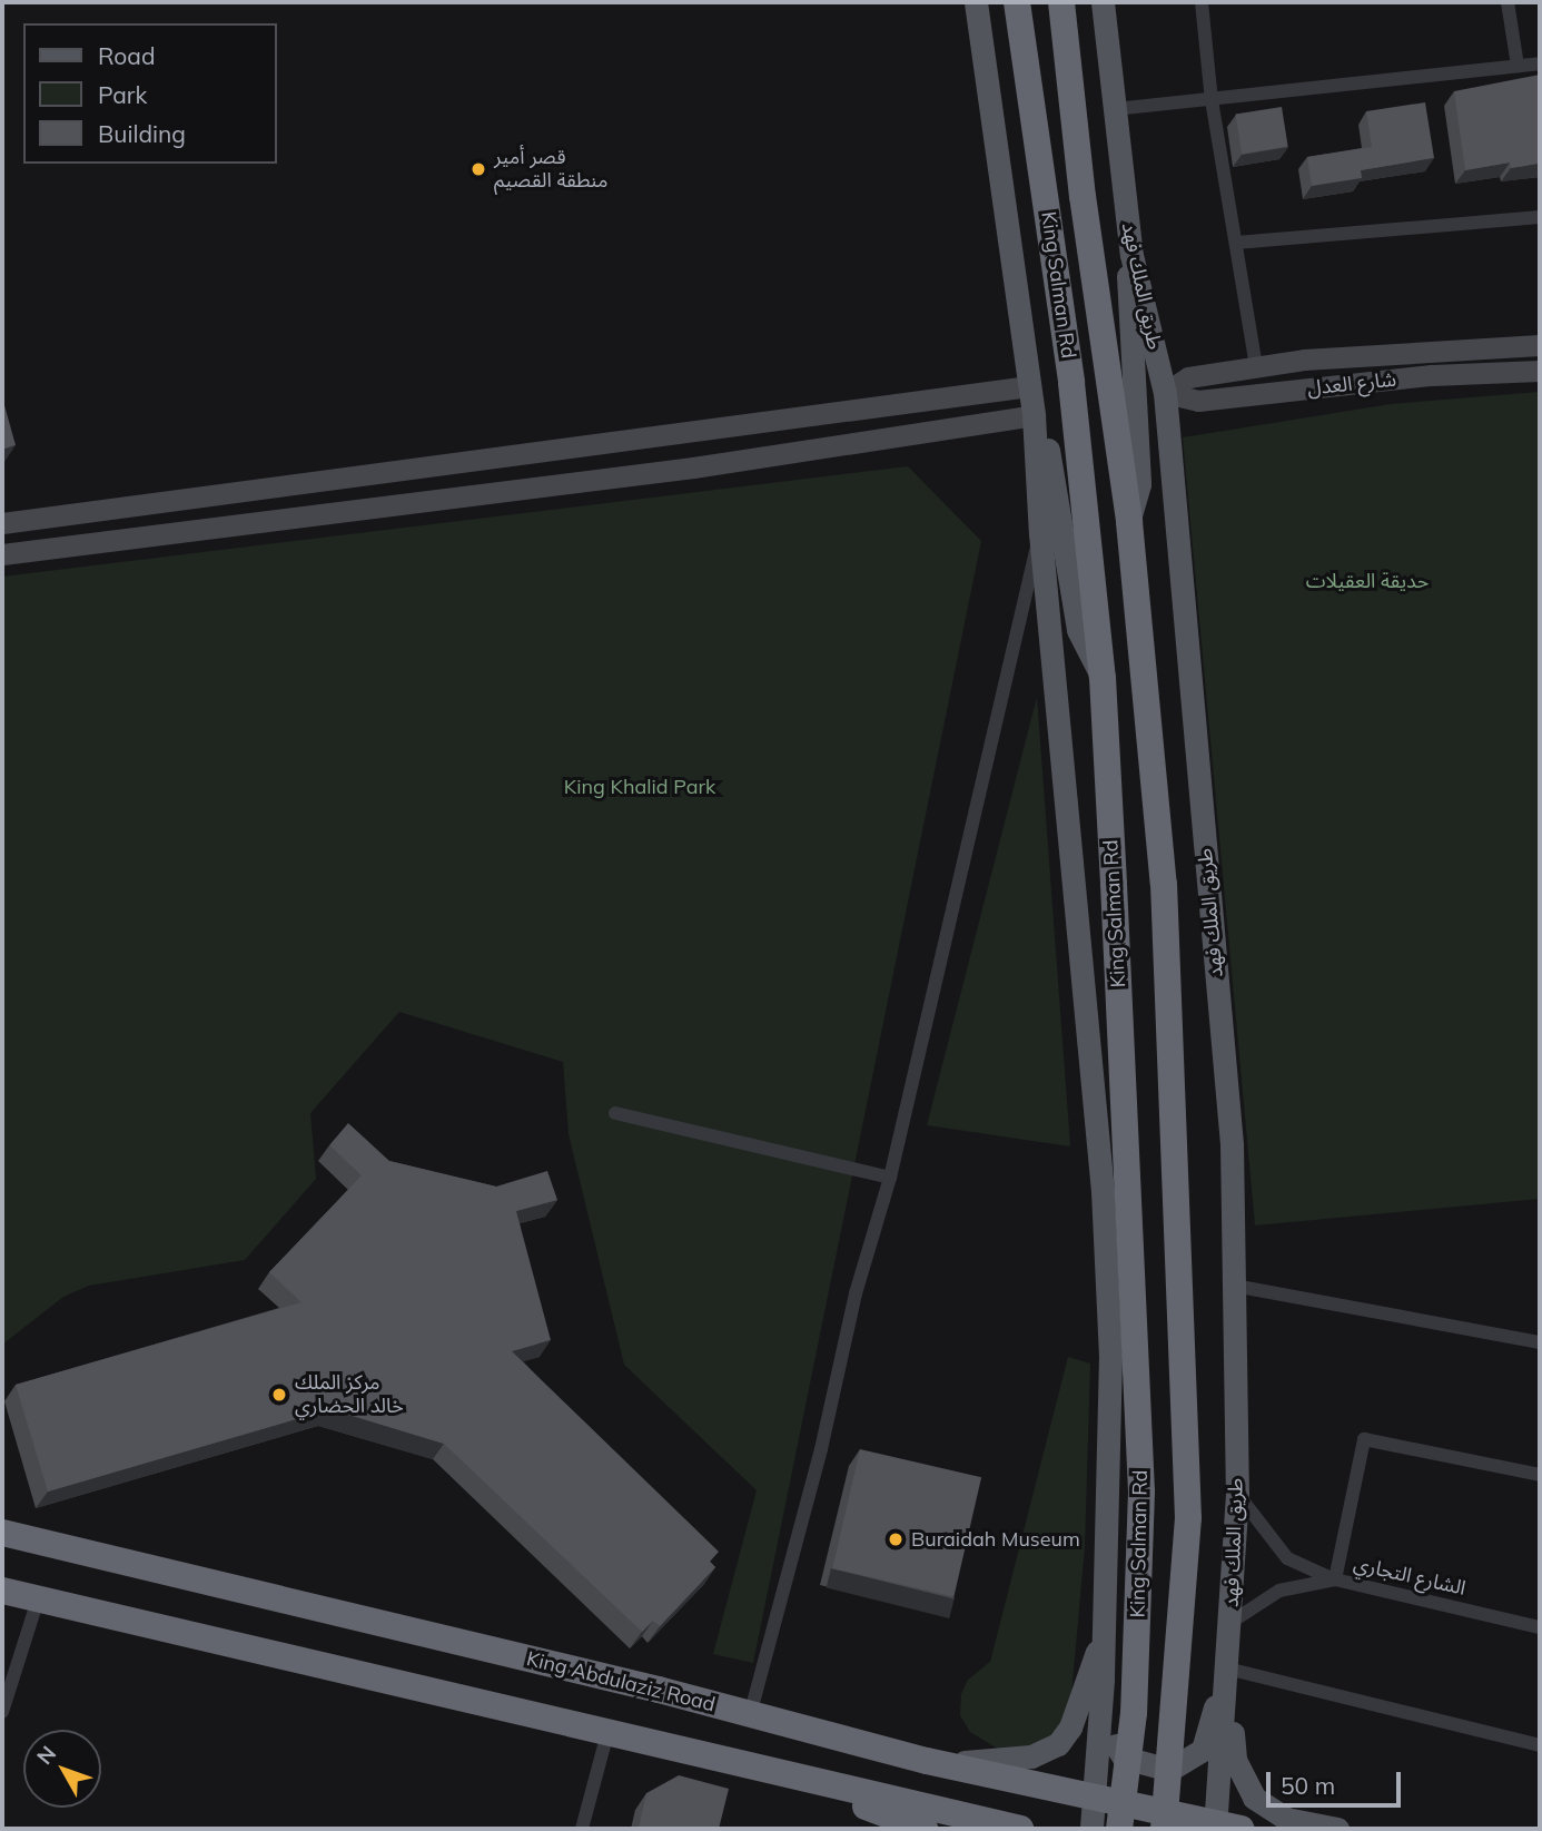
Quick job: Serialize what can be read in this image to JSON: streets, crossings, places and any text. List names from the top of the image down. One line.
{"streets":{"highway":["King Salman Rd","King Abdulaziz Road"],"main road":["طريق الملك فهد"],"street":["شارع العدل","الشارع التجاري"]},"crossings":[["طريق الملك فهد","شارع العدل"],["طريق الملك فهد","الشارع التجاري"],["طريق الملك فهد","King Abdulaziz Road"]],"parks":["حديقة العقيلات","King Khalid Park"],"places":["قصر أمير منطقة القصيم","مركز الملك خالد الحضاري","Buraidah Museum"],"legend":["Road","Park","Building"],"scale_bar":"50 m","north":"top left"}
